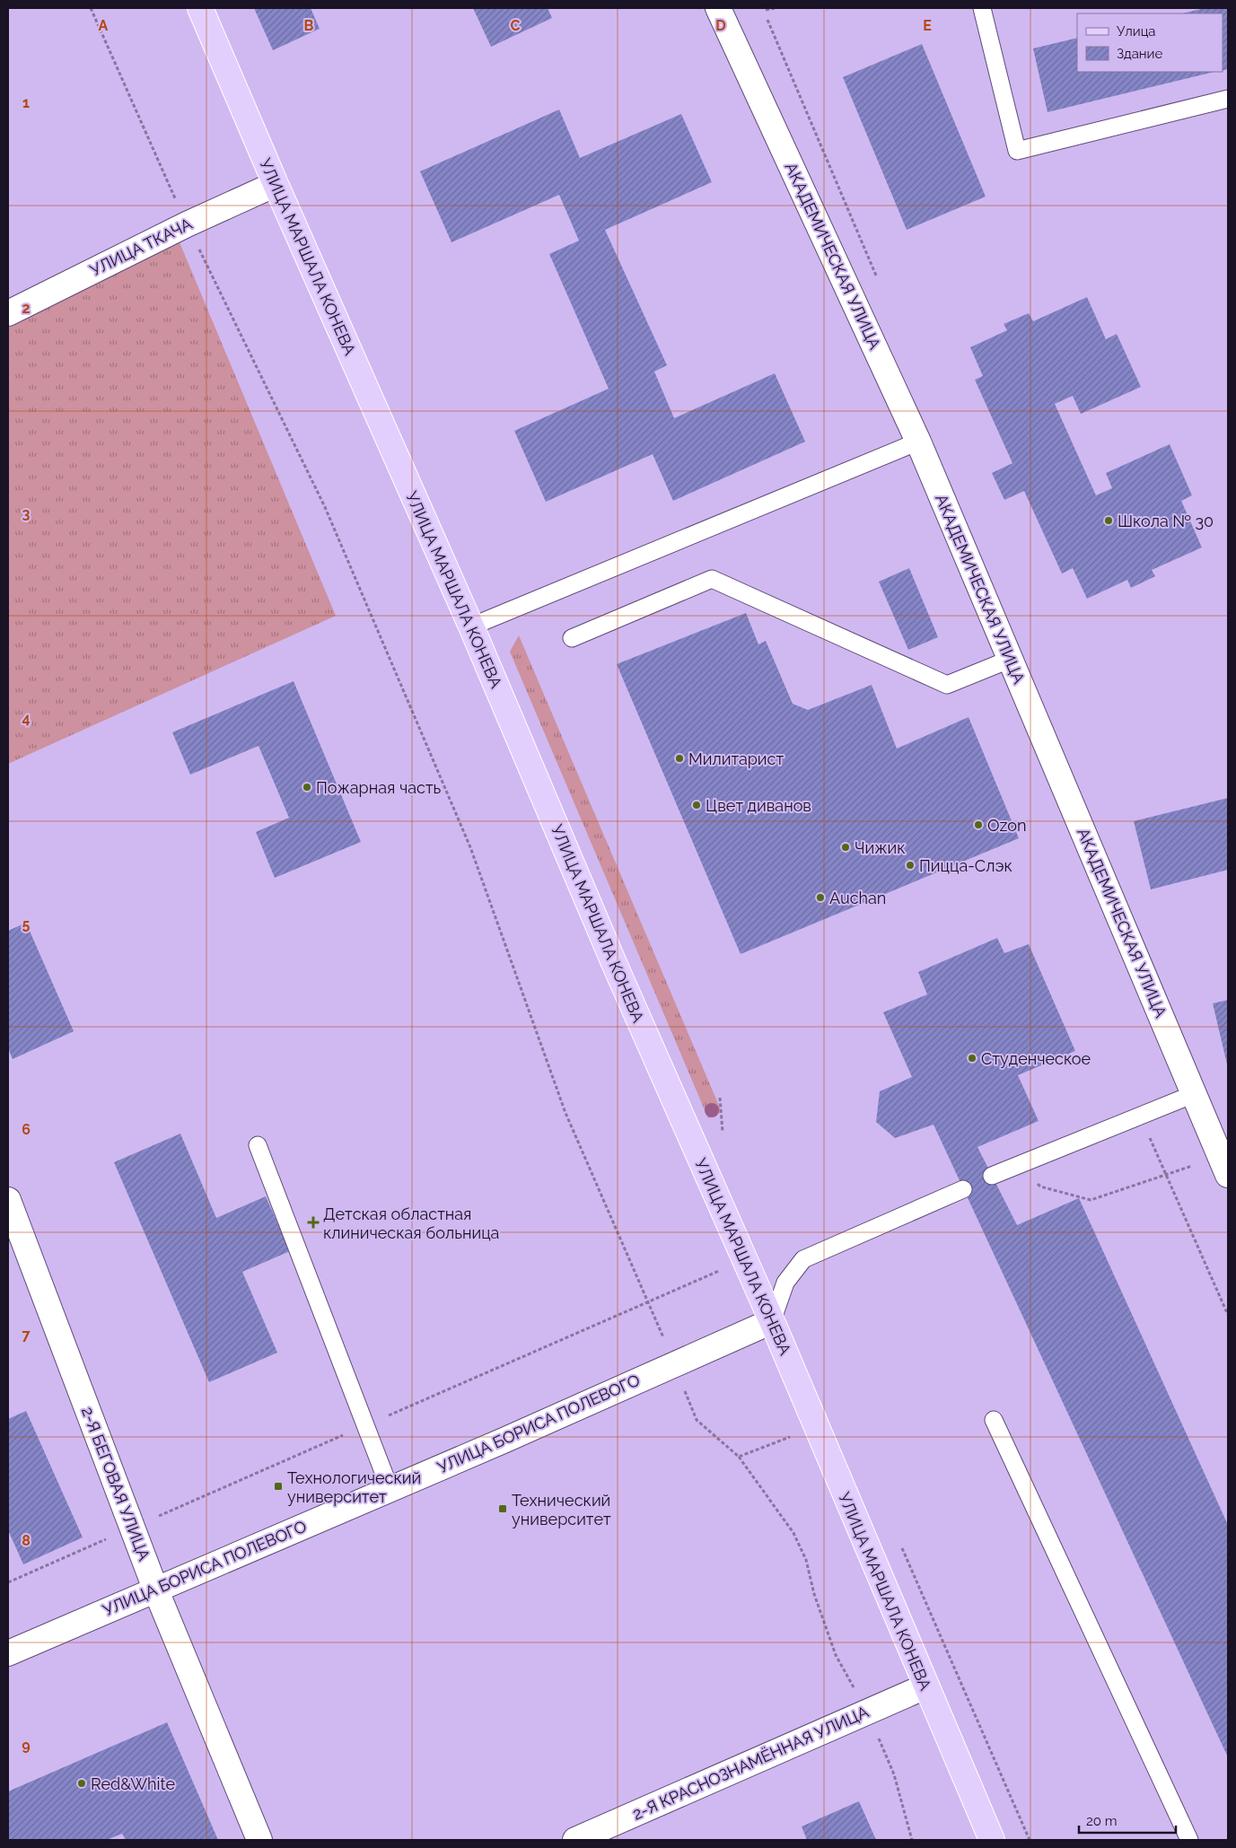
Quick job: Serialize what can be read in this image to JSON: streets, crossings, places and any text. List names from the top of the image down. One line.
{"streets":{"main road":["УЛИЦА МАРШАЛА КОНЕВА"],"street":["УЛИЦА ТКАЧА","АКАДЕМИЧЕСКАЯ УЛИЦА","УЛИЦА БОРИСА ПОЛЕВОГО","2-Я БЕГОВАЯ УЛИЦА","2-Я КРАСНОЗНАМЁННАЯ УЛИЦА"]},"crossings":[["УЛИЦА ТКАЧА","УЛИЦА МАРШАЛА КОНЕВА"],["УЛИЦА МАРШАЛА КОНЕВА","УЛИЦА БОРИСА ПОЛЕВОГО"],["УЛИЦА МАРШАЛА КОНЕВА","2-Я КРАСНОЗНАМЁННАЯ УЛИЦА"],["УЛИЦА БОРИСА ПОЛЕВОГО","2-Я БЕГОВАЯ УЛИЦА"]],"places":{"other":["Школа № 30","Милитарист","Пожарная часть","Цвет диванов","Ozon","Чижик","Пицца-Слэк","Auchan","Студенческое","Red&White"],"health":["Детская областная клиническая больница"],"transit":["Технологический университет","Технический университет"]},"legend":["Улица","Здание"],"scale_bar":"20 m","grid":{"columns":["A","B","C","D","E"],"rows":["1","2","3","4","5","6","7","8","9"]}}
